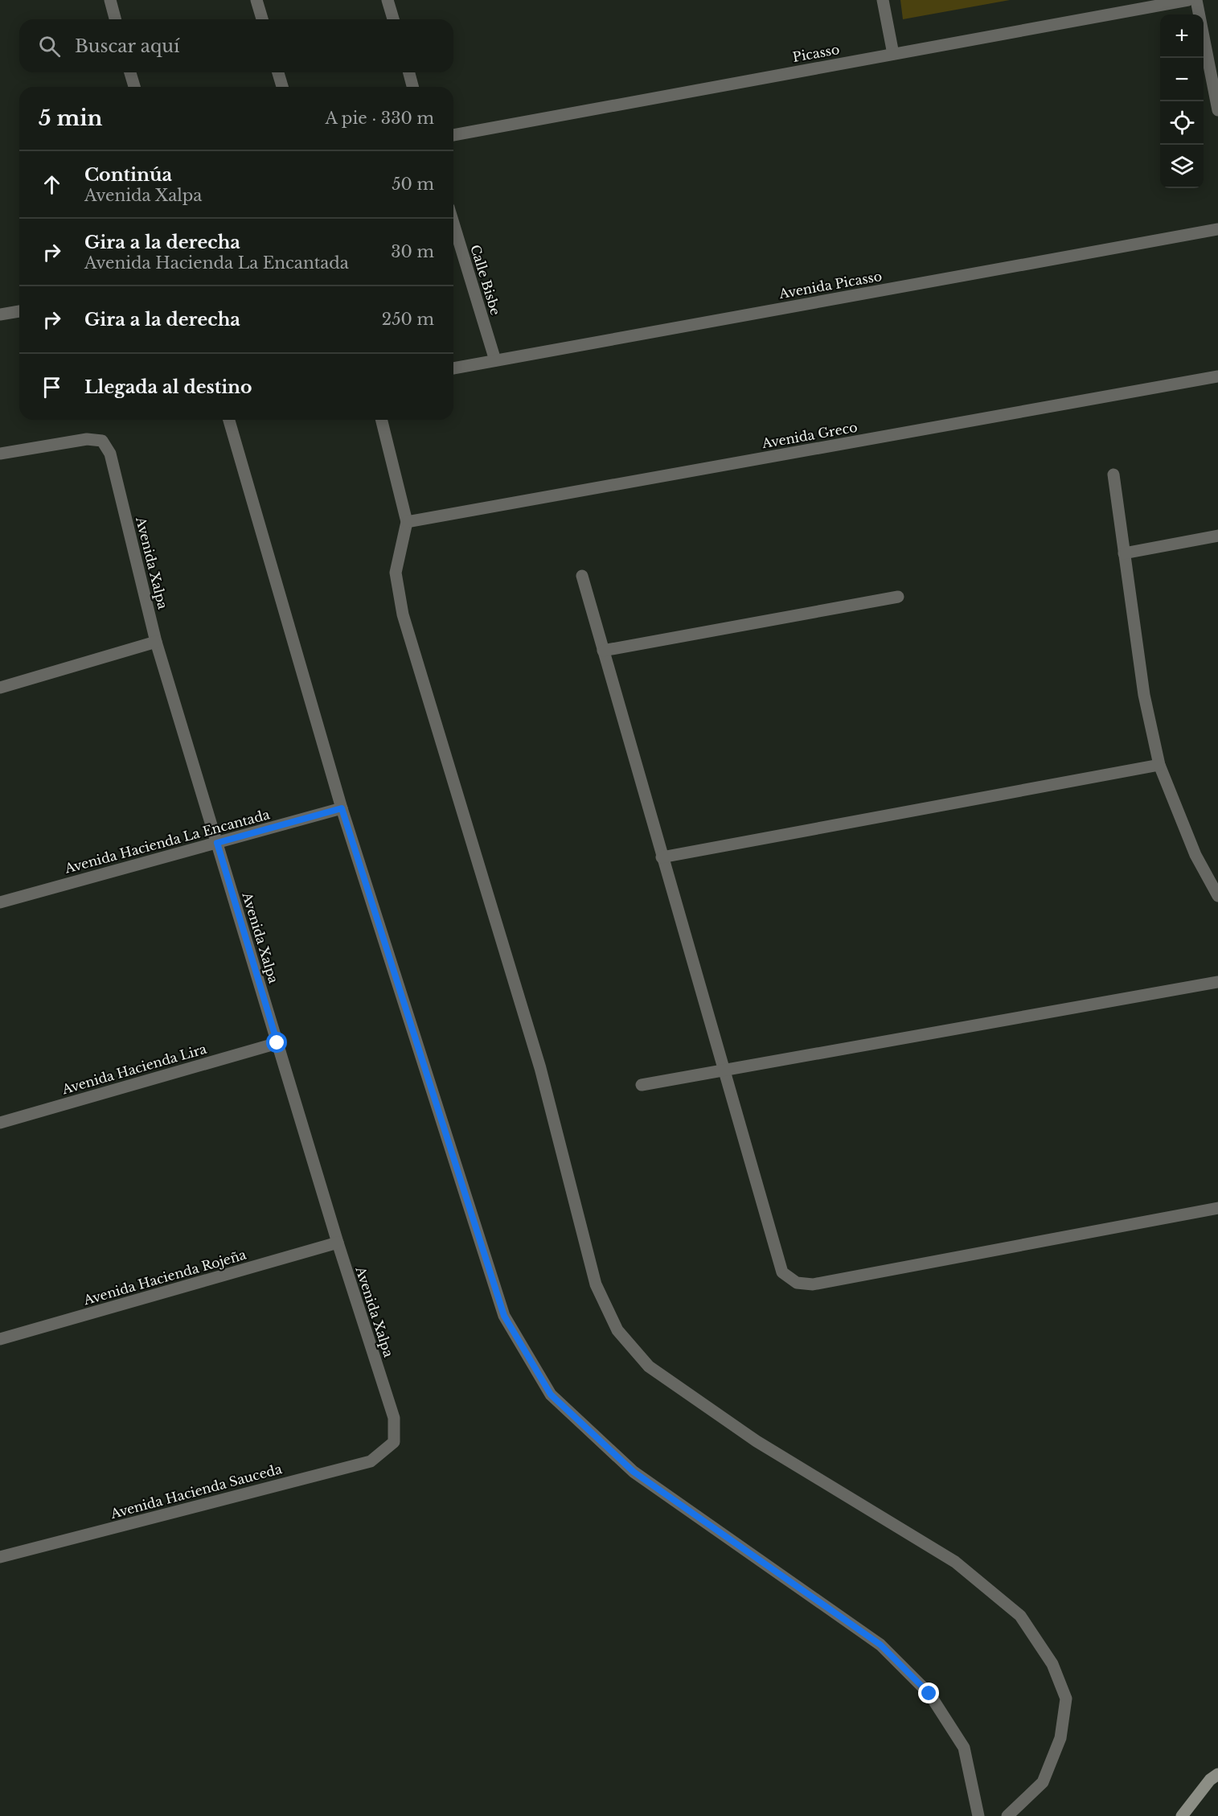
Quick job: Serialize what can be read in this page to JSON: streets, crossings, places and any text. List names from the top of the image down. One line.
{"streets":{"street":["Picasso","Calle Bisbe","Avenida Picasso","Avenida Greco","Avenida Xalpa","Avenida Hacienda La Encantada","Avenida Hacienda Lira","Avenida Hacienda Rojeña","Avenida Hacienda Sauceda"]},"crossings":[["Calle Bisbe","Avenida Picasso"],["Avenida Xalpa","Avenida Hacienda La Encantada"],["Avenida Xalpa","Avenida Hacienda Lira"],["Avenida Xalpa","Avenida Hacienda Rojeña"],["Avenida Xalpa","Avenida Hacienda Sauceda"]],"page":{"map_buttons":["+","−"],"search":"Buscar aquí","heading":["5 min","A pie · 330 m"],"list":[["Continúa","Avenida Xalpa","50 m"],["Gira a la derecha","Avenida Hacienda La Encantada","30 m"],["Gira a la derecha","250 m"],"Llegada al destino"]}}
